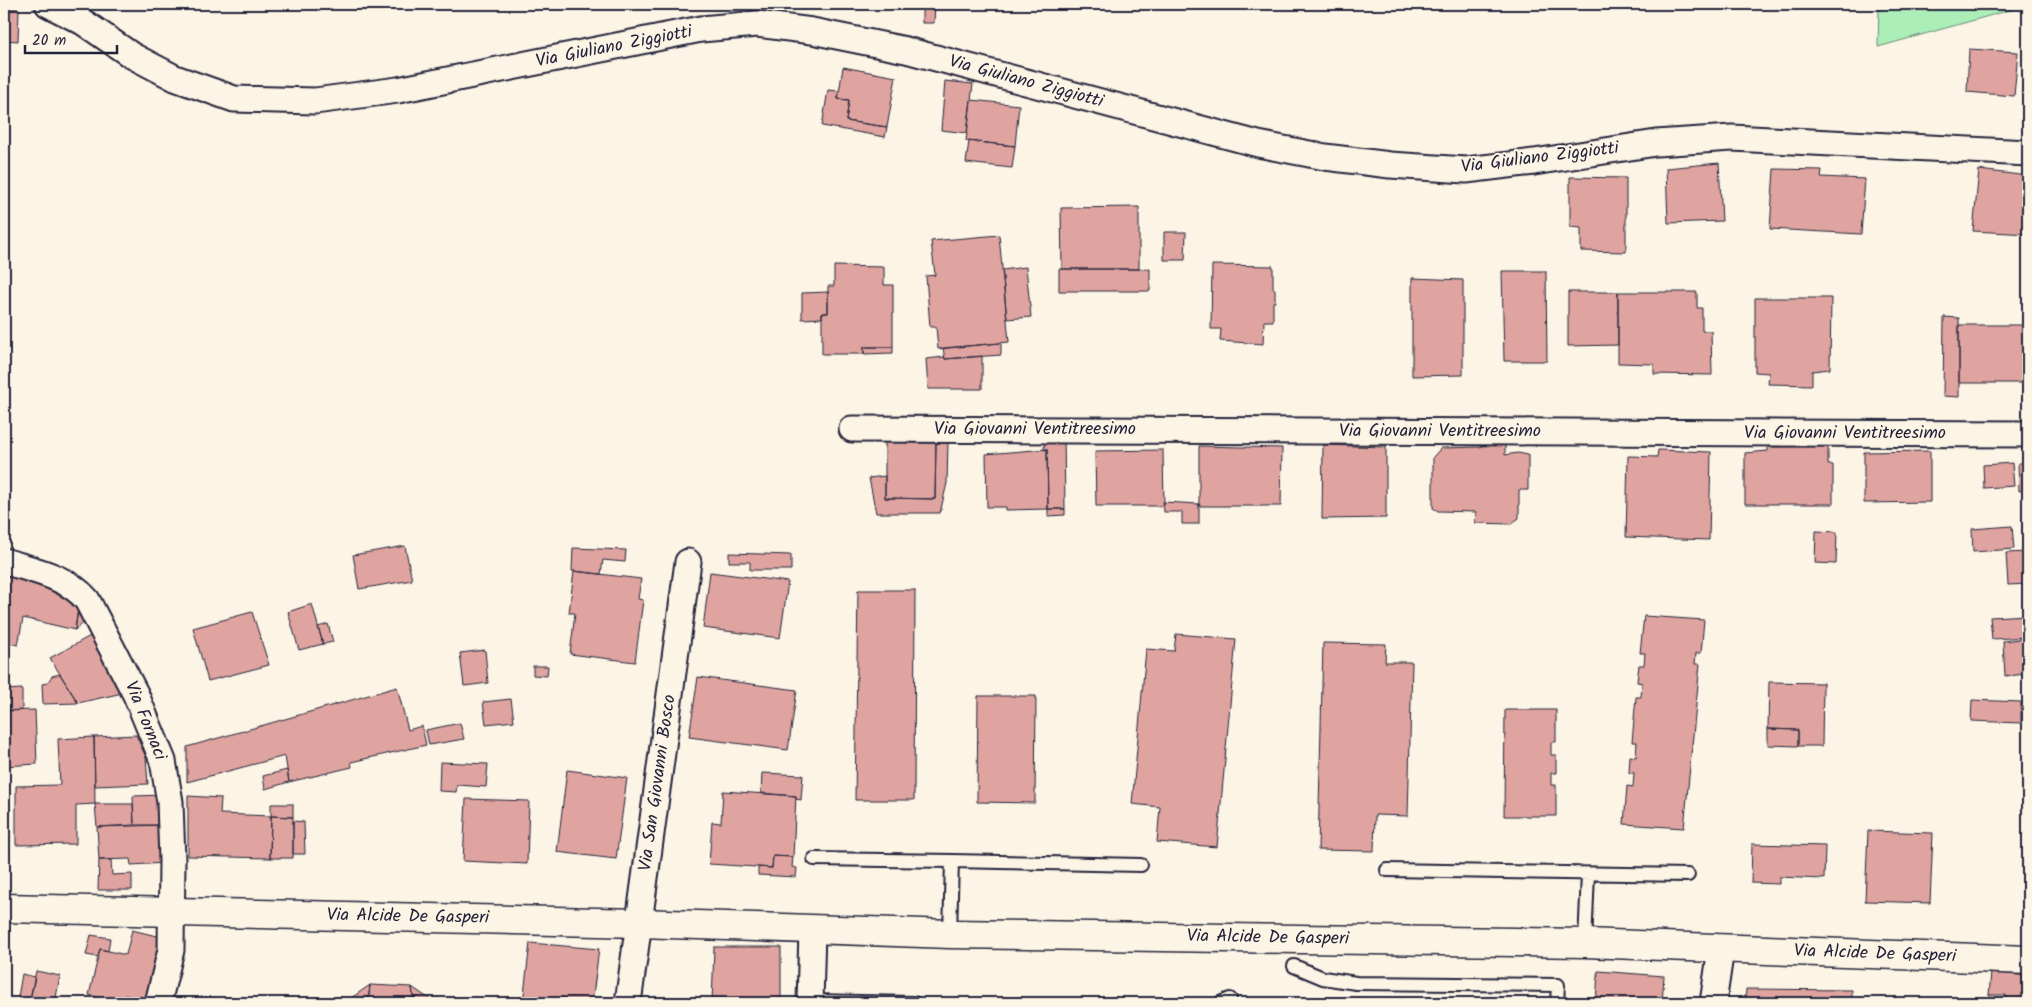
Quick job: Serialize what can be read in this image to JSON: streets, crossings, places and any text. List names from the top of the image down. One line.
{"streets":{"street":["Via Giuliano Ziggiotti","Via Giovanni Ventitreesimo","Via Fornaci","Via San Giovanni Bosco","Via Alcide De Gasperi"]},"crossings":[["Via Fornaci","Via Alcide De Gasperi"],["Via San Giovanni Bosco","Via Alcide De Gasperi"]],"scale_bar":"20 m"}
